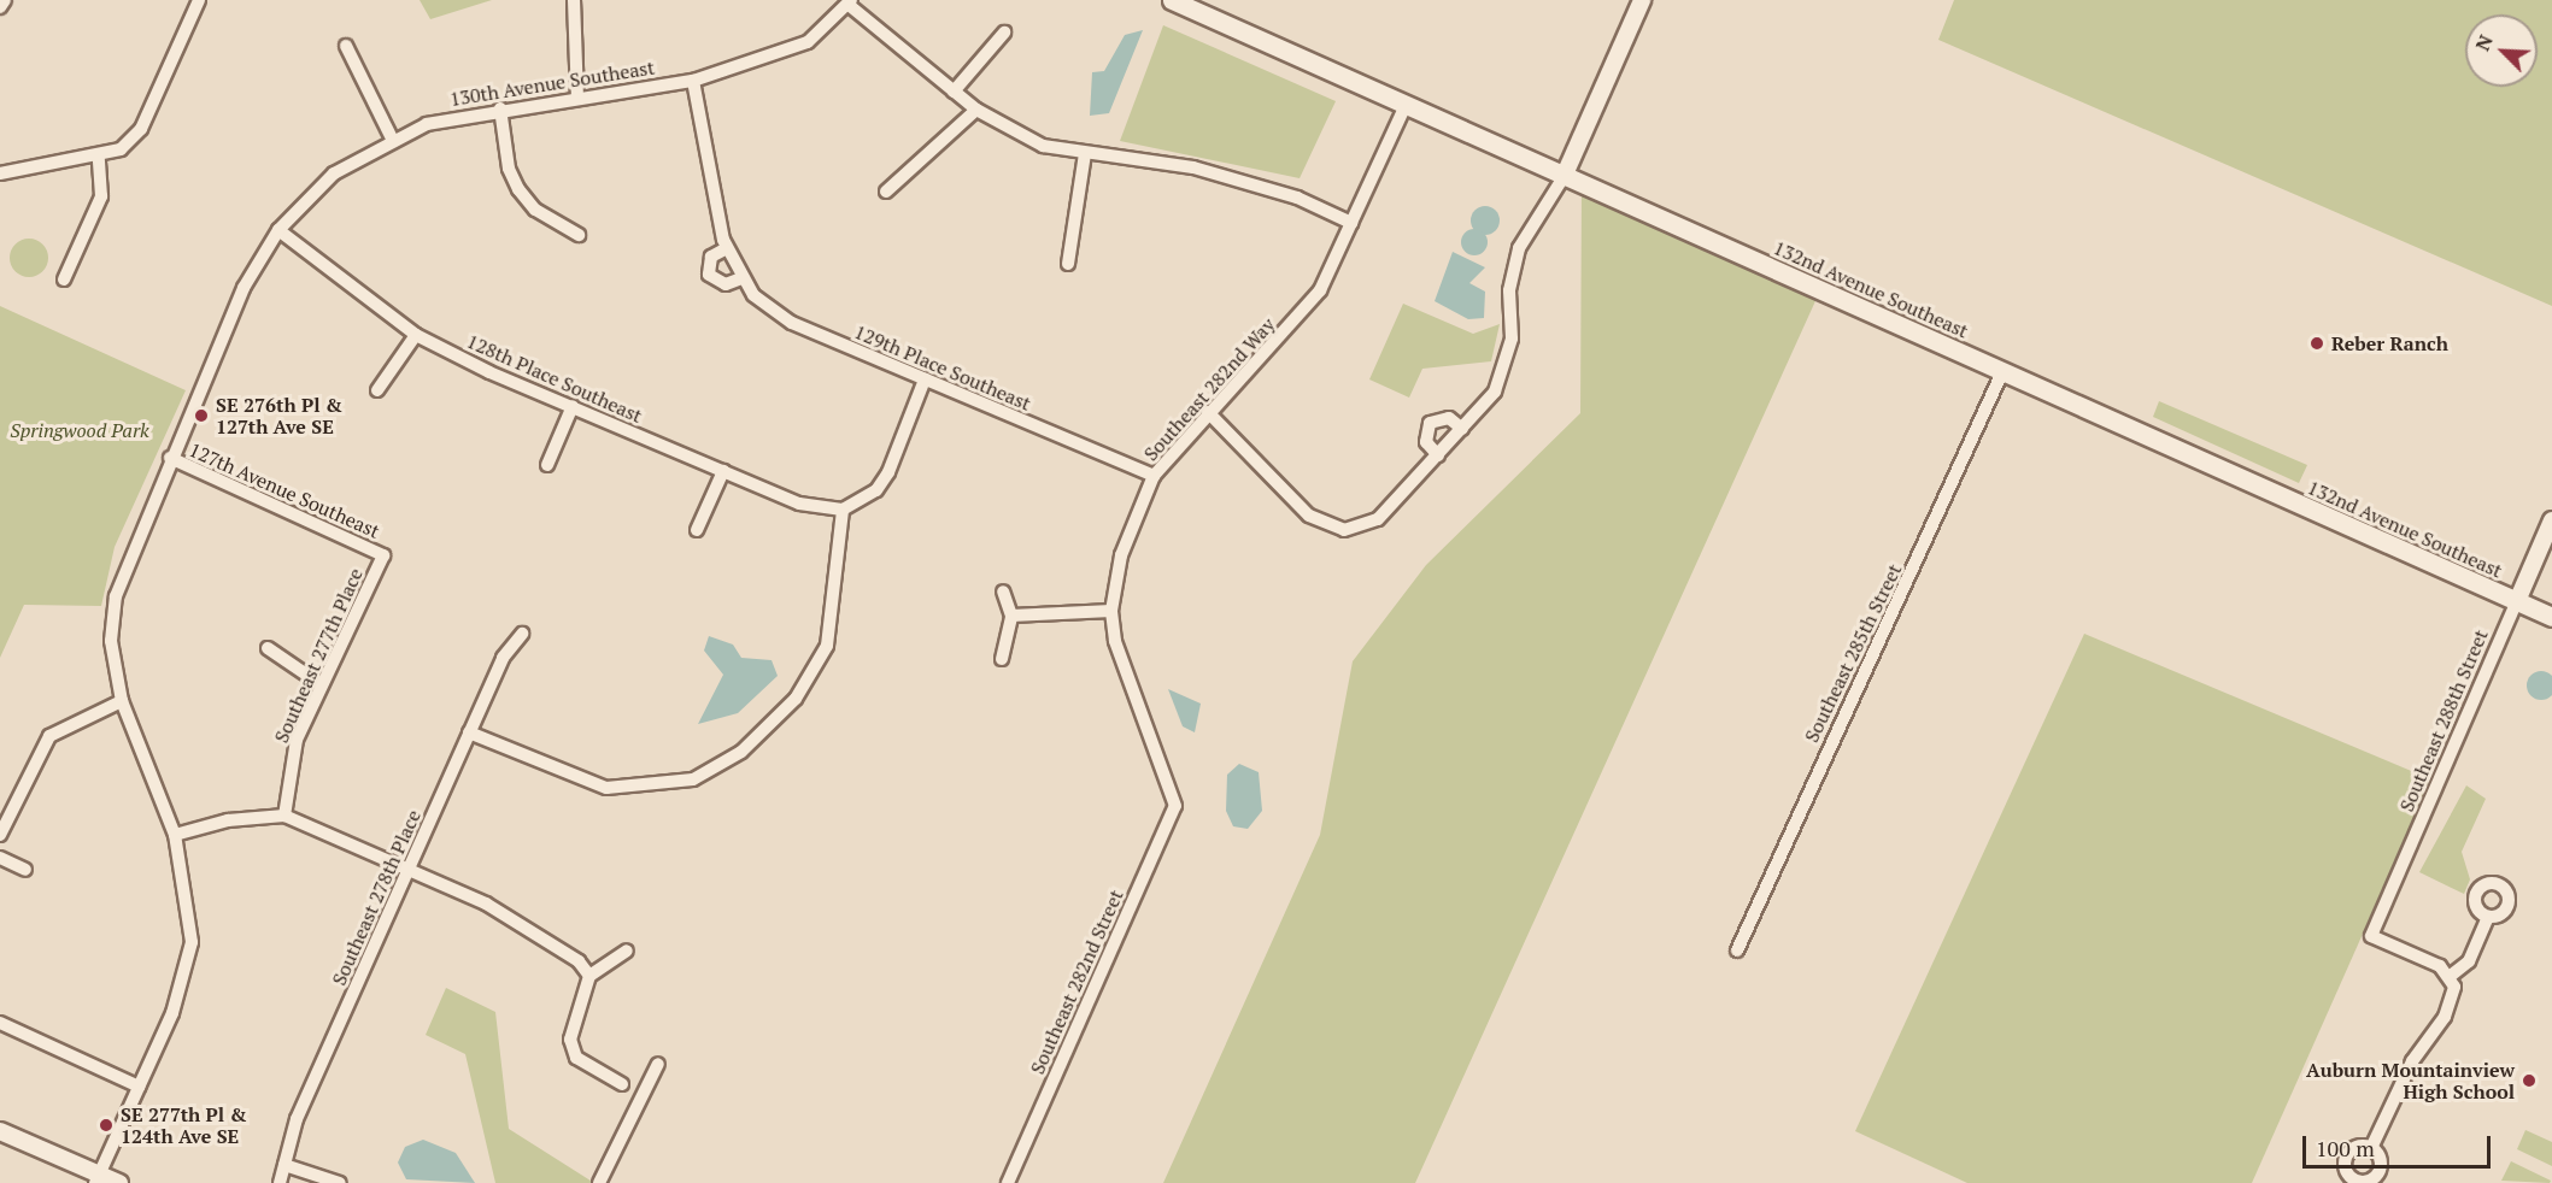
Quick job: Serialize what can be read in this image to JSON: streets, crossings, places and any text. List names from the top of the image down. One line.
{"streets":{"main road":["132nd Avenue Southeast"],"street":["130th Avenue Southeast","129th Place Southeast","128th Place Southeast","Southeast 282nd Way","127th Avenue Southeast","Southeast 285th Street","Southeast 277th Place","Southeast 288th Street","Southeast 278th Place","Southeast 282nd Street"]},"crossings":[["130th Avenue Southeast","128th Place Southeast"],["130th Avenue Southeast","127th Avenue Southeast"],["132nd Avenue Southeast","Southeast 282nd Way"],["132nd Avenue Southeast","Southeast 285th Street"],["132nd Avenue Southeast","Southeast 288th Street"],["129th Place Southeast","Southeast 282nd Way"],["Southeast 282nd Way","Southeast 282nd Street"],["127th Avenue Southeast","Southeast 277th Place"]],"parks":["Springwood Park"],"places":["Reber Ranch","SE 276th Pl & 127th Ave SE","Auburn Mountainview High School","SE 277th Pl & 124th Ave SE"],"scale_bar":"100 m","north":"top left"}
